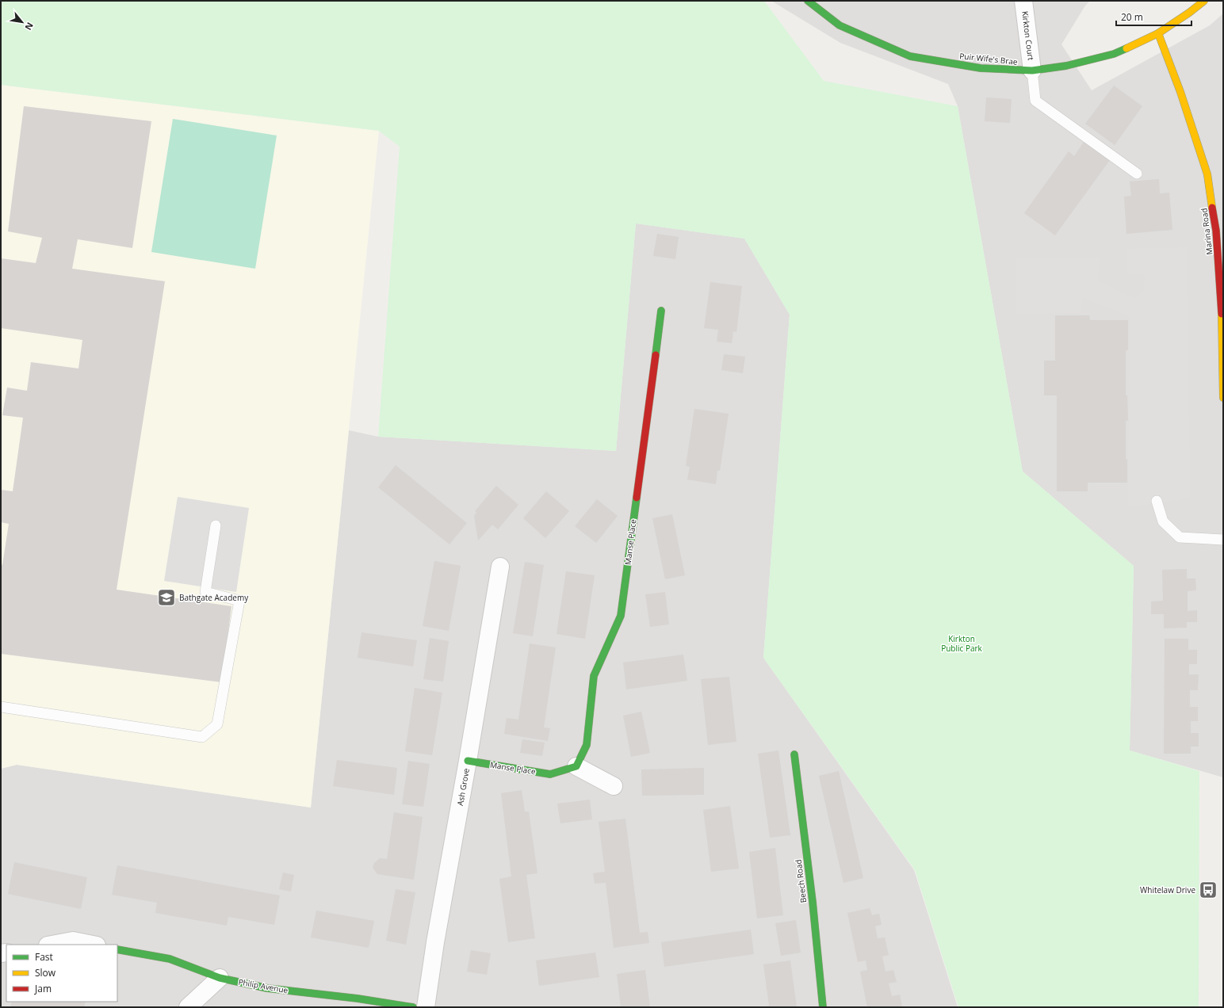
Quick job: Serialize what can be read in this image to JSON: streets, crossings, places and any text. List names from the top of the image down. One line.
{"streets":{"street":["Kirkton Court","Puir Wife's Brae","Marina Road","Manse Place","Ash Grove","Beech Road","Philip Avenue"]},"crossings":[["Kirkton Court","Puir Wife's Brae"],["Puir Wife's Brae","Marina Road"],["Manse Place","Ash Grove"]],"parks":["Kirkton Public Park"],"places":{"school or university":["Bathgate Academy"],"bus stop":["Whitelaw Drive"]},"legend":["Fast","Slow","Jam"],"scale_bar":"20 m","north":"bottom right"}
